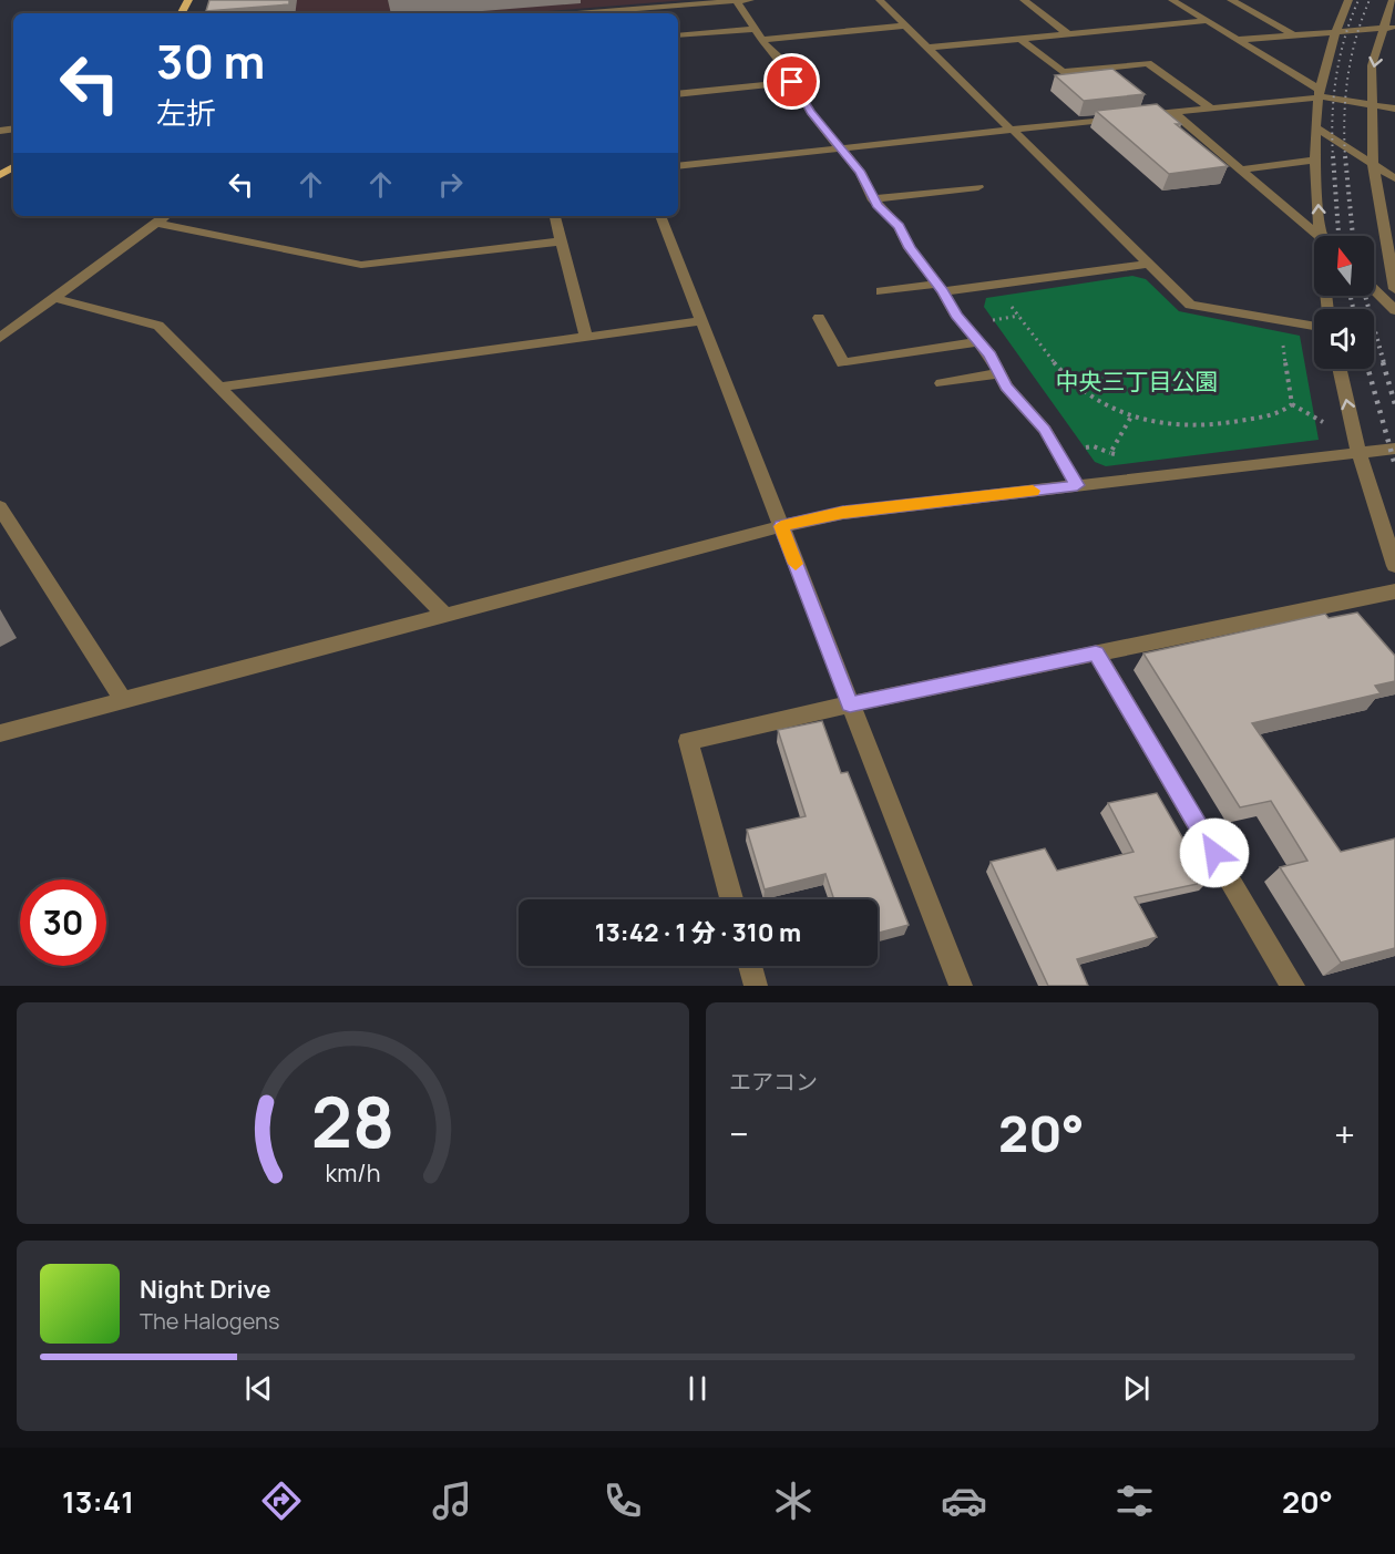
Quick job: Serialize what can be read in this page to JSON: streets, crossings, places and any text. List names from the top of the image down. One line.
{"parks":["中央三丁目公園"],"north":"top","page":{"turn":["30 m","左折"],"limit":"30","trip":"13:42 · 1 分 · 310 m","tile":"エアコン","heat":["−","20°","+"],"song":["Night Drive","The Halogens"],"tabs":["13:41","20°"],"gauge":["28","km/h"]}}
